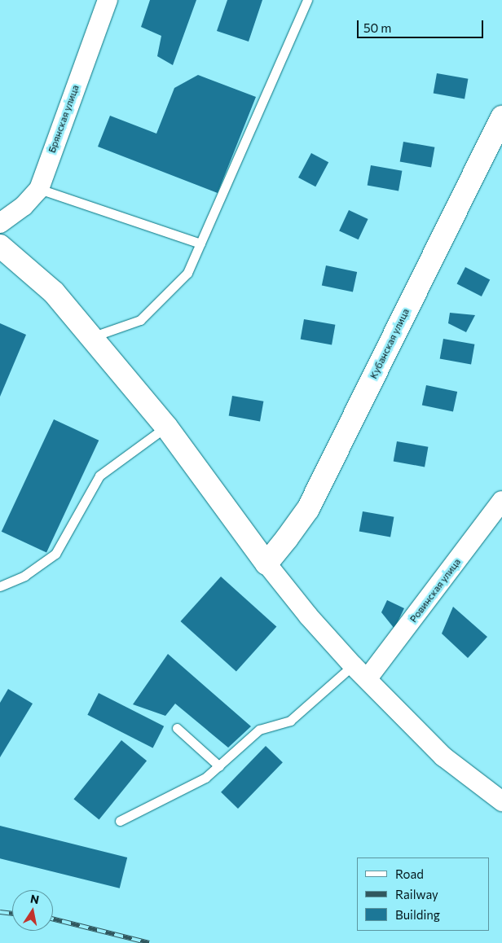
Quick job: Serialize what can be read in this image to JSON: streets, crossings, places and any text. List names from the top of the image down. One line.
{"streets":{"street":["Брянская улица","Кубанская улица","Ровинская улица"]},"legend":["Road","Railway","Building"],"scale_bar":"50 m","north":"top"}
